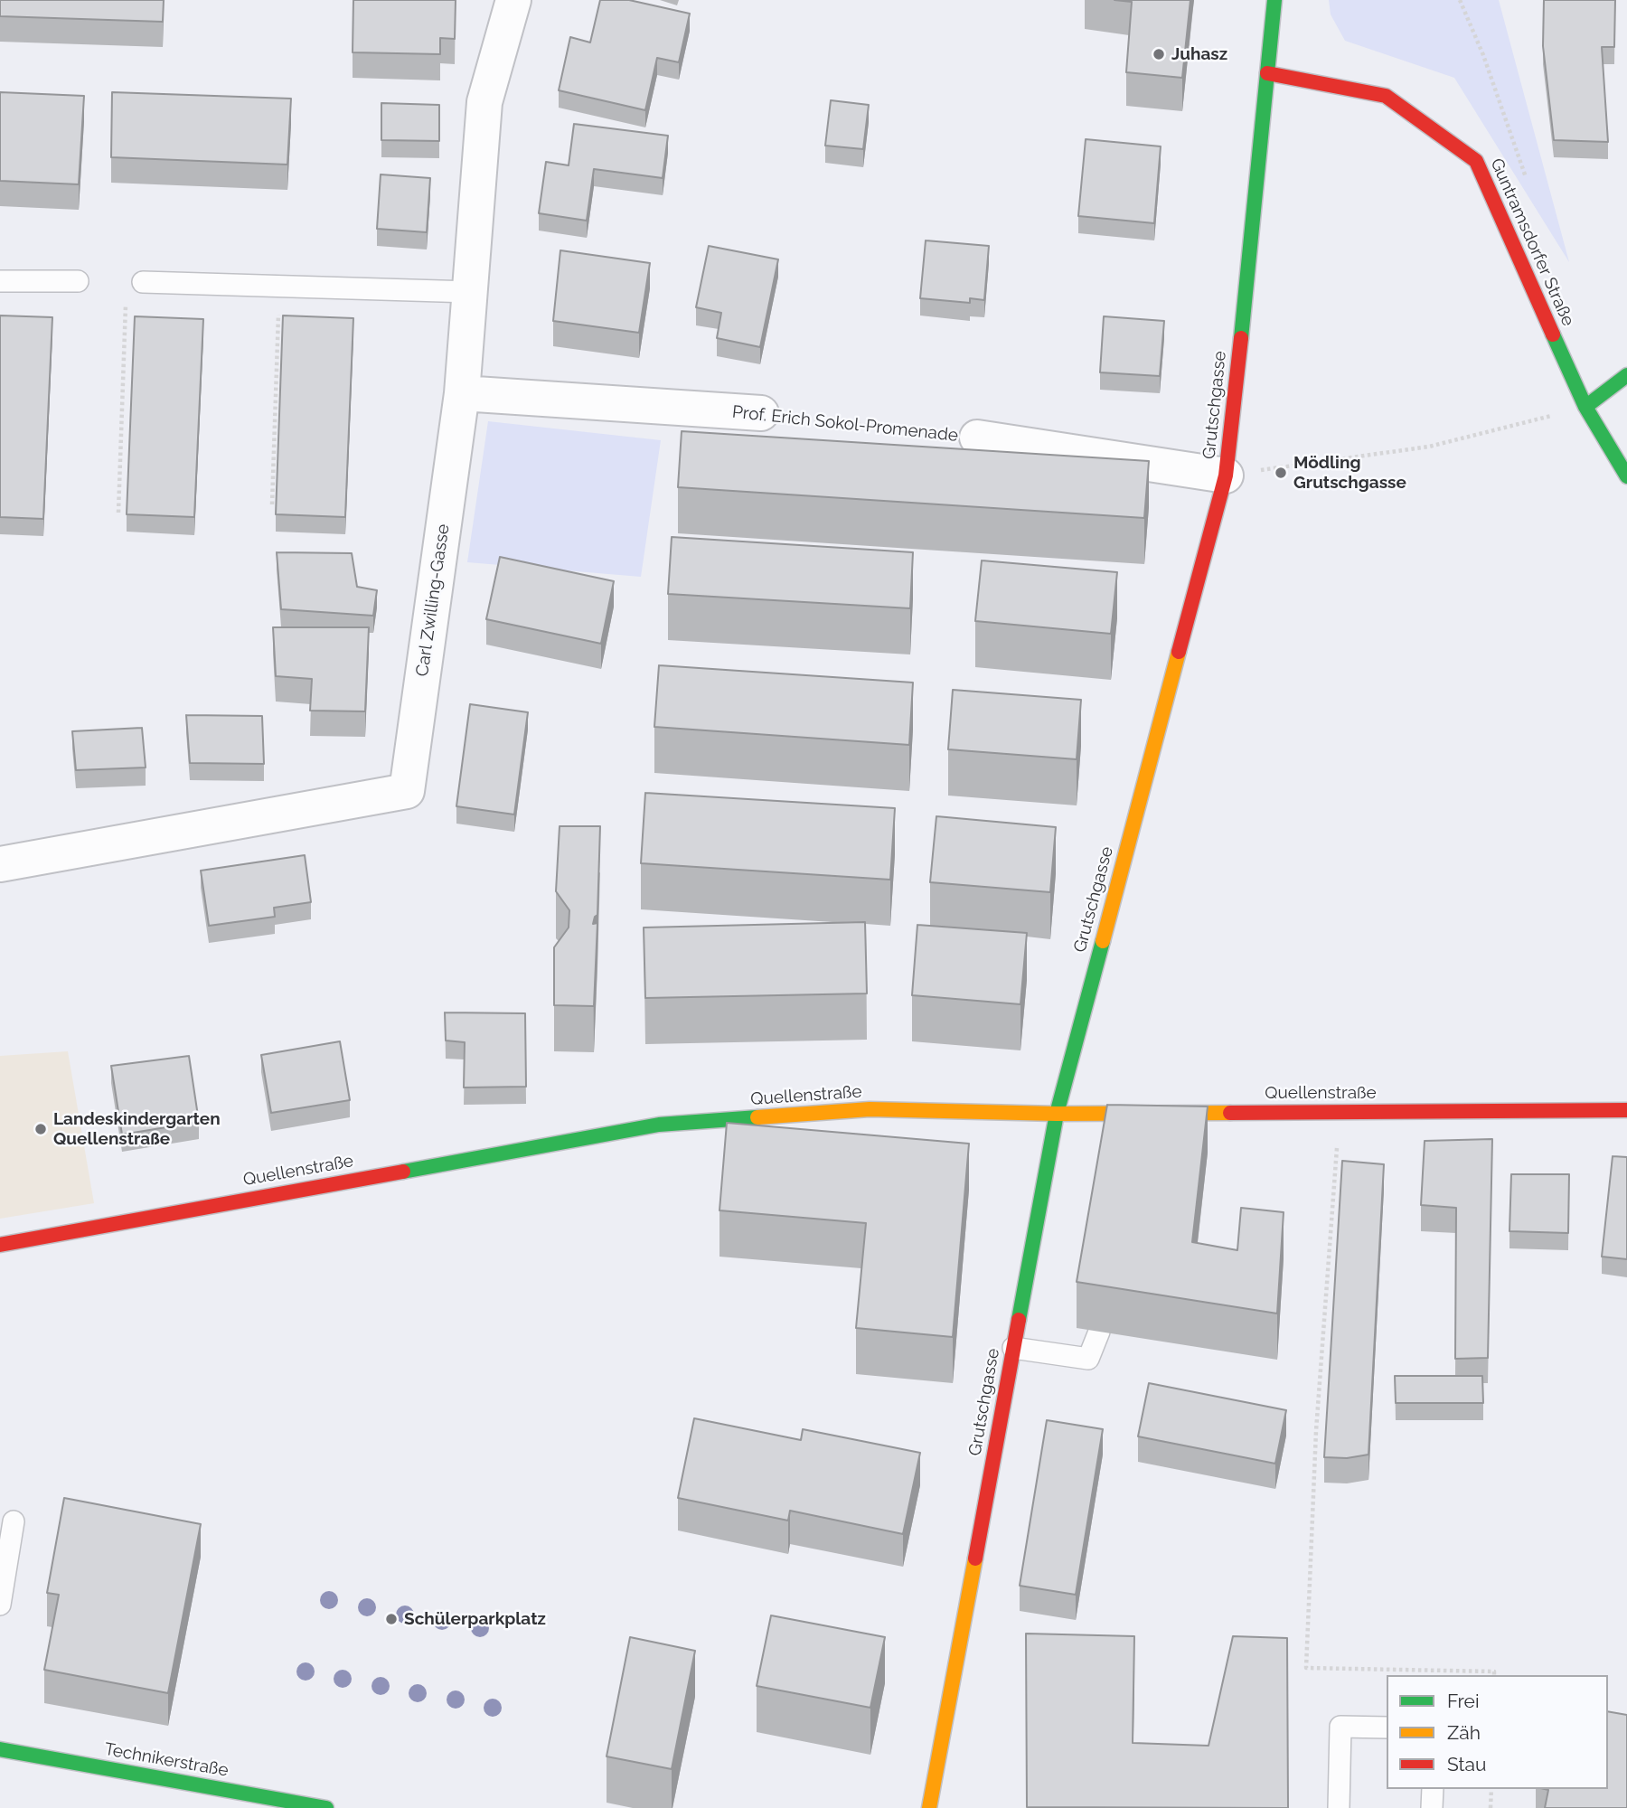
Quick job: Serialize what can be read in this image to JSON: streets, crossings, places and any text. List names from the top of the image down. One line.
{"streets":{"street":["Guntramsdorfer Straße","Grutschgasse","Prof. Erich Sokol-Promenade","Carl Zwilling-Gasse","Quellenstraße","Technikerstraße"]},"crossings":[["Guntramsdorfer Straße","Grutschgasse"],["Grutschgasse","Prof. Erich Sokol-Promenade"],["Grutschgasse","Quellenstraße"],["Prof. Erich Sokol-Promenade","Carl Zwilling-Gasse"]],"places":["Juhasz","Mödling Grutschgasse","Landeskindergarten Quellenstraße","Schülerparkplatz"],"legend":["Frei","Zäh","Stau"]}
